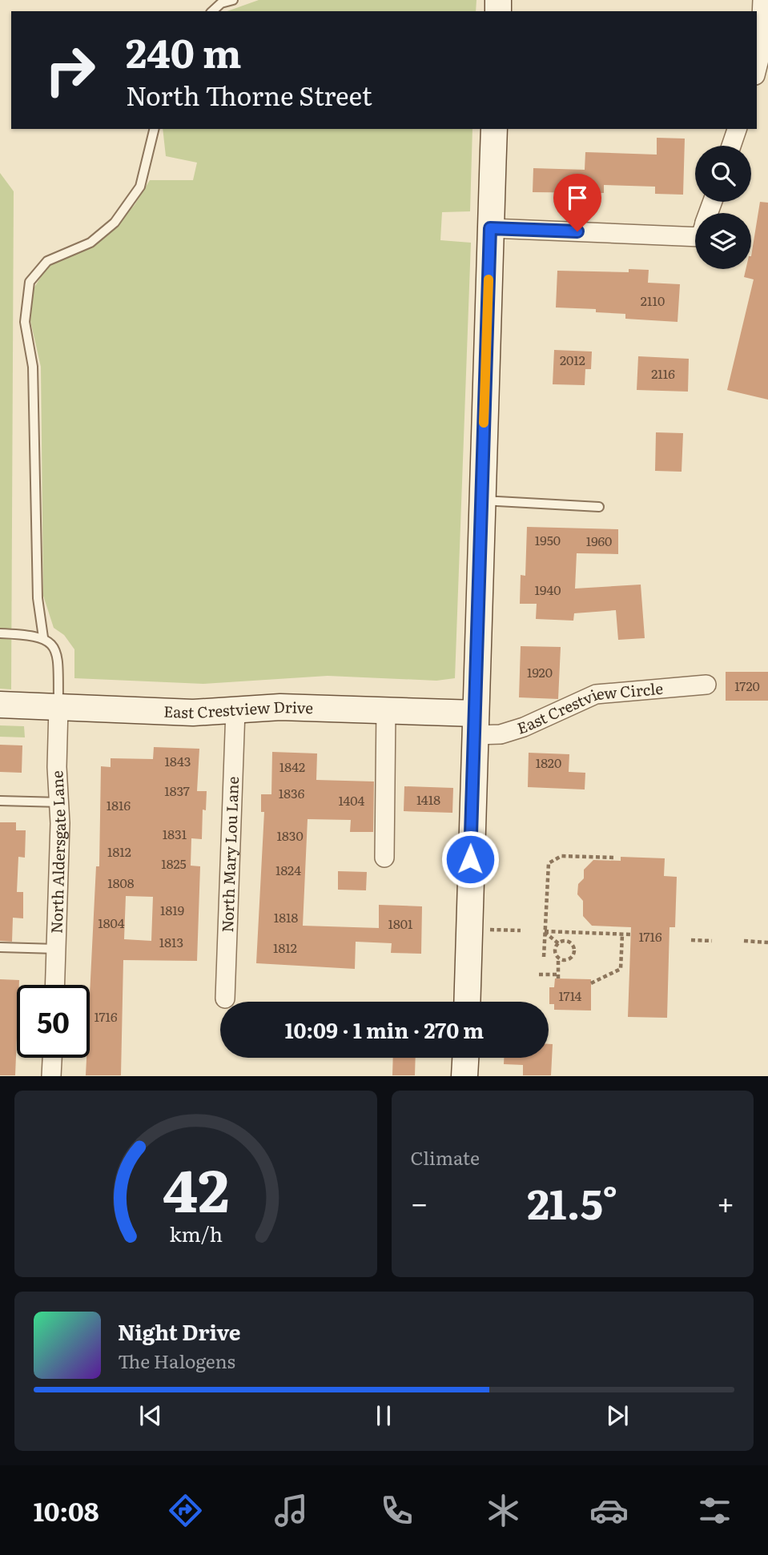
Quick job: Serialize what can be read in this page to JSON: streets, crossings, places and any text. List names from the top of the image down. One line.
{"streets":{"main road":["East Crestview Drive"],"street":["East Crestview Circle","North Aldersgate Lane","North Mary Lou Lane"]},"crossings":[["East Crestview Circle","East Crestview Drive"],["East Crestview Drive","North Aldersgate Lane"],["East Crestview Drive","North Mary Lou Lane"]],"house_numbers":["2110","2012","2116","1950","1960","1940","1920","1720","1843","1820","1842","1837","1836","1418","1404","1816","1831","1830","1812","1825","1824","1808","1819","1818","1804","1801","1716","1813","1812","1714","1716"],"page":{"turn":["240 m","North Thorne Street"],"limit":"50","trip":"10:09 · 1 min · 270 m","tile":"Climate","heat":["−","21.5°","+"],"song":["Night Drive","The Halogens"],"tabs":"10:08","gauge":["42","km/h"]}}
